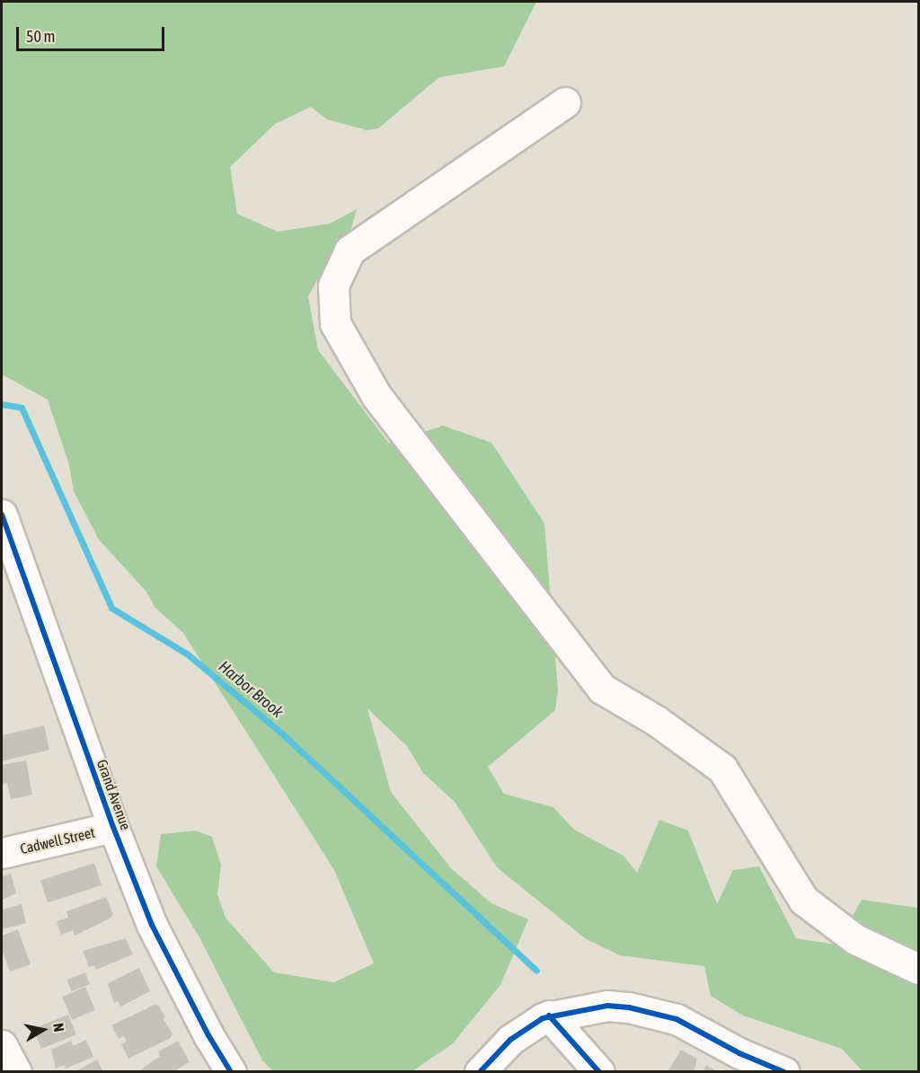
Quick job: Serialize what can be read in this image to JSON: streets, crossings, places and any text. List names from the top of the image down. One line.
{"streets":{"street":["Grand Avenue","Cadwell Street"]},"crossings":[["Grand Avenue","Cadwell Street"]],"water":["Harbor Brook"],"scale_bar":"50 m","north":"right"}
